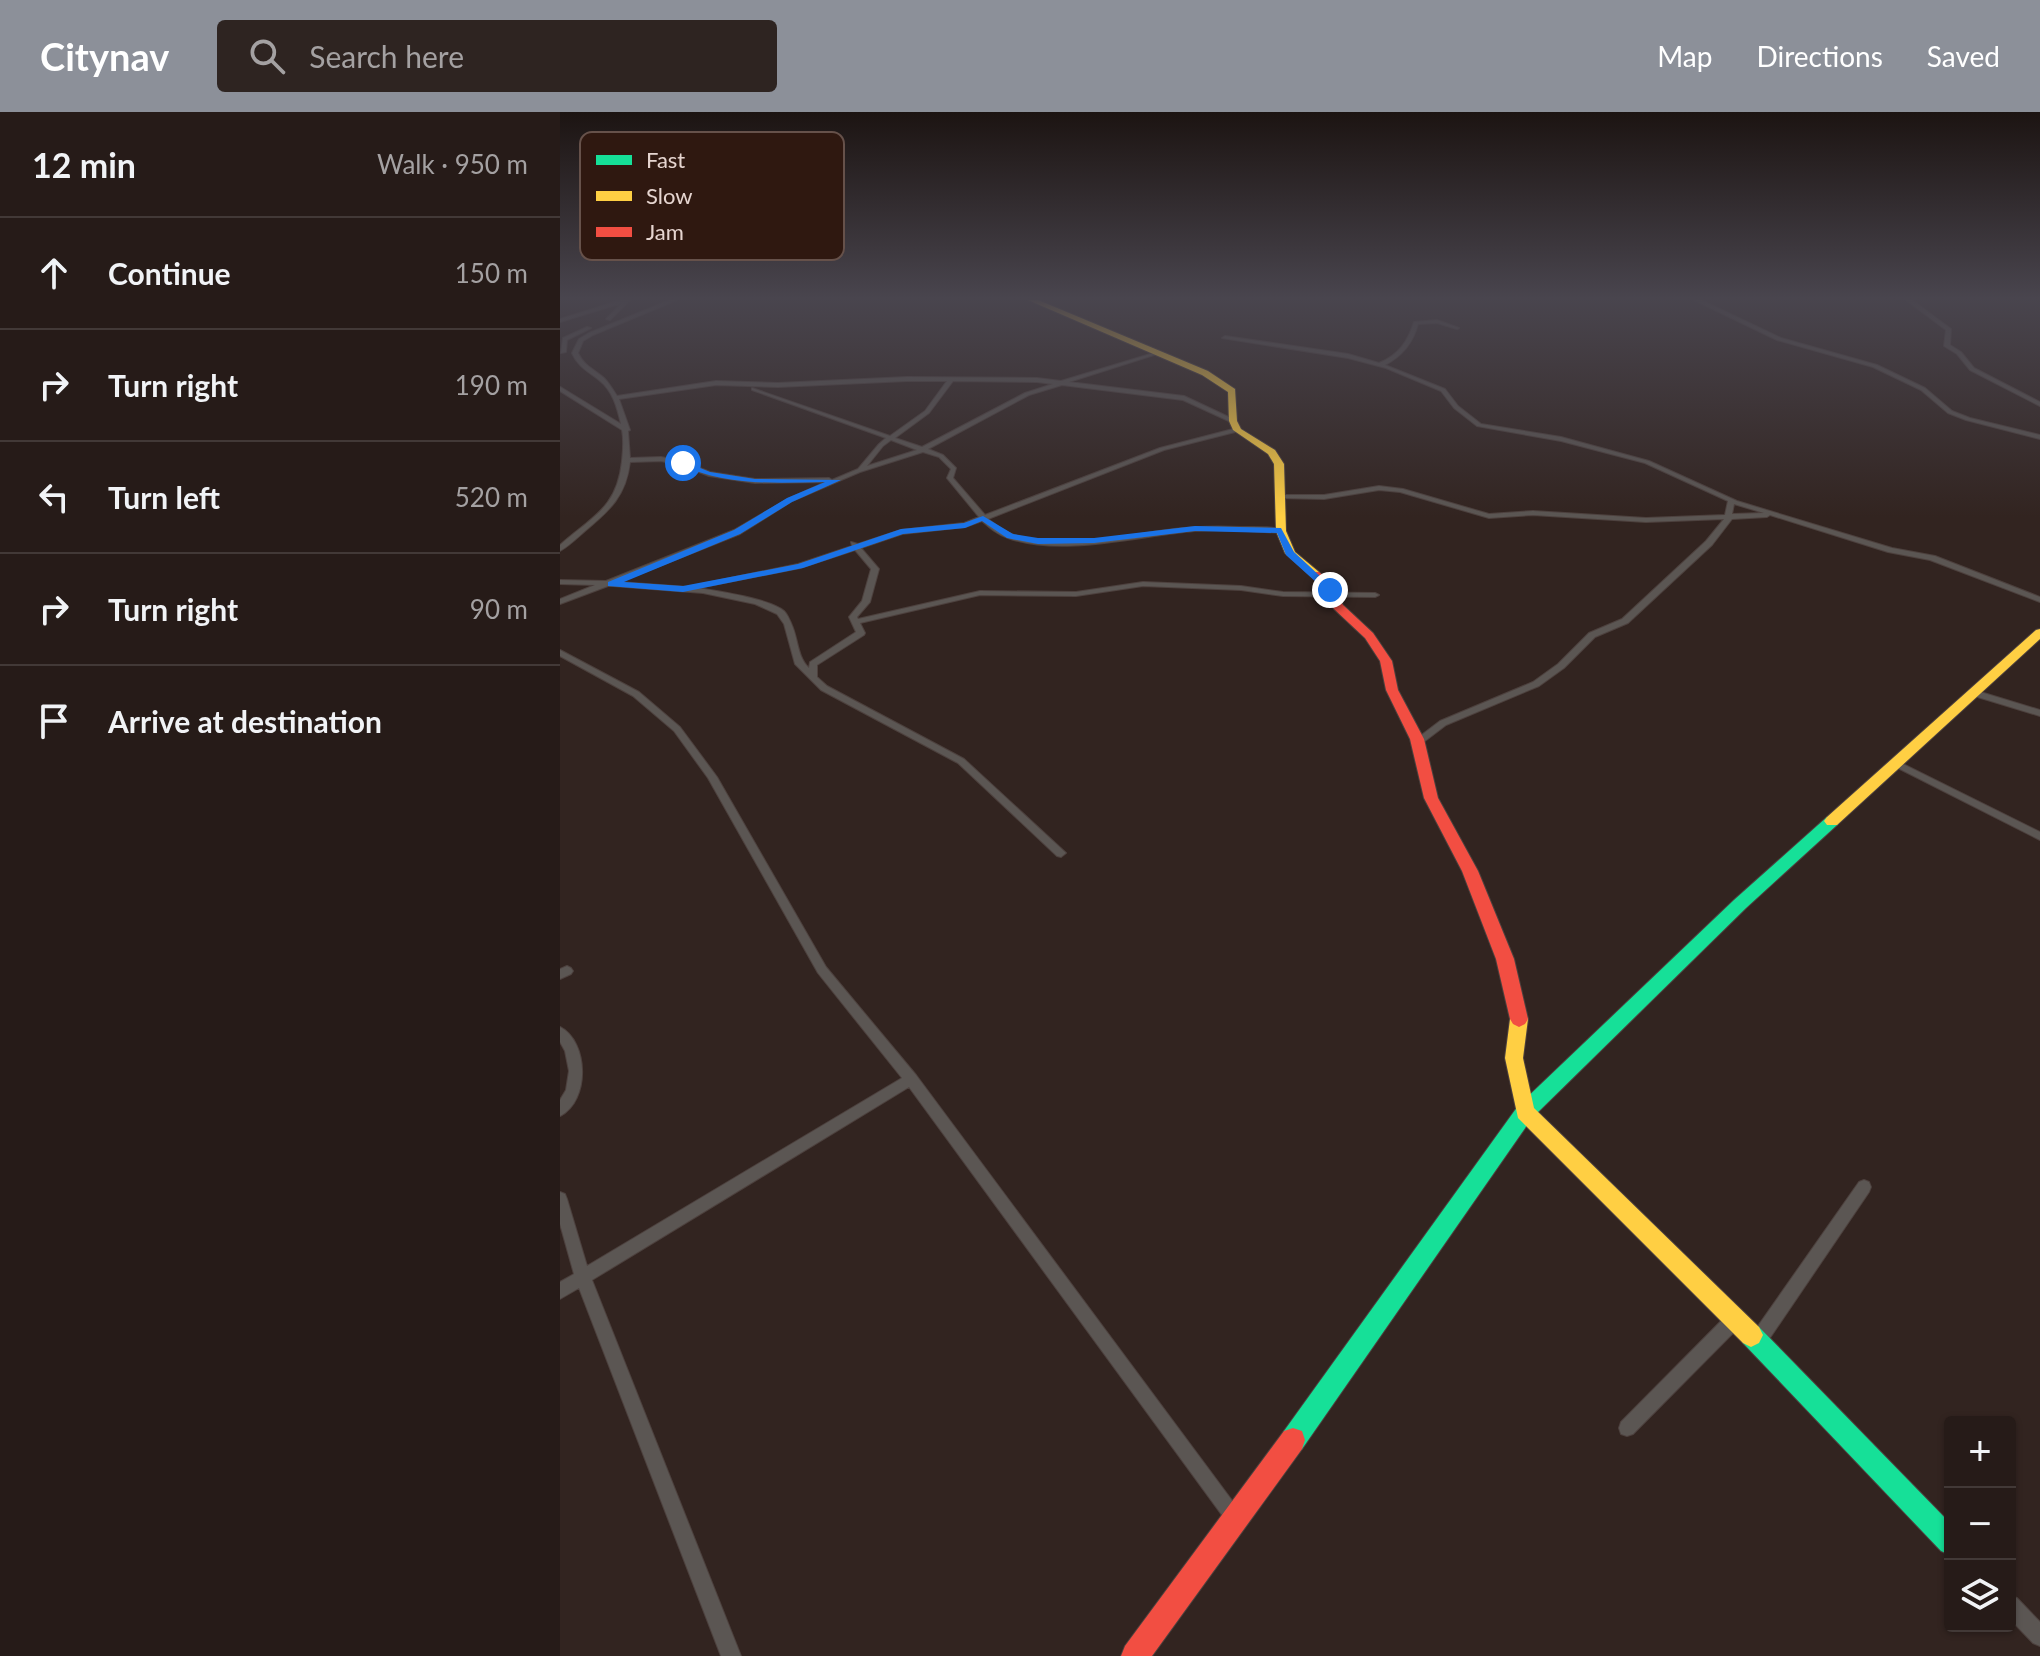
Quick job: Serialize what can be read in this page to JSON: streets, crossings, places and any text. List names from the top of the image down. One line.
{"legend":["Fast","Slow","Jam"],"page":{"header":"Citynav","search":"Search here","nav":["Map","Directions","Saved"],"heading":["12 min","Walk · 950 m"],"list":[["Continue","150 m"],["Turn right","190 m"],["Turn left","520 m"],["Turn right","90 m"],"Arrive at destination"],"map_buttons":["+","−"]}}
